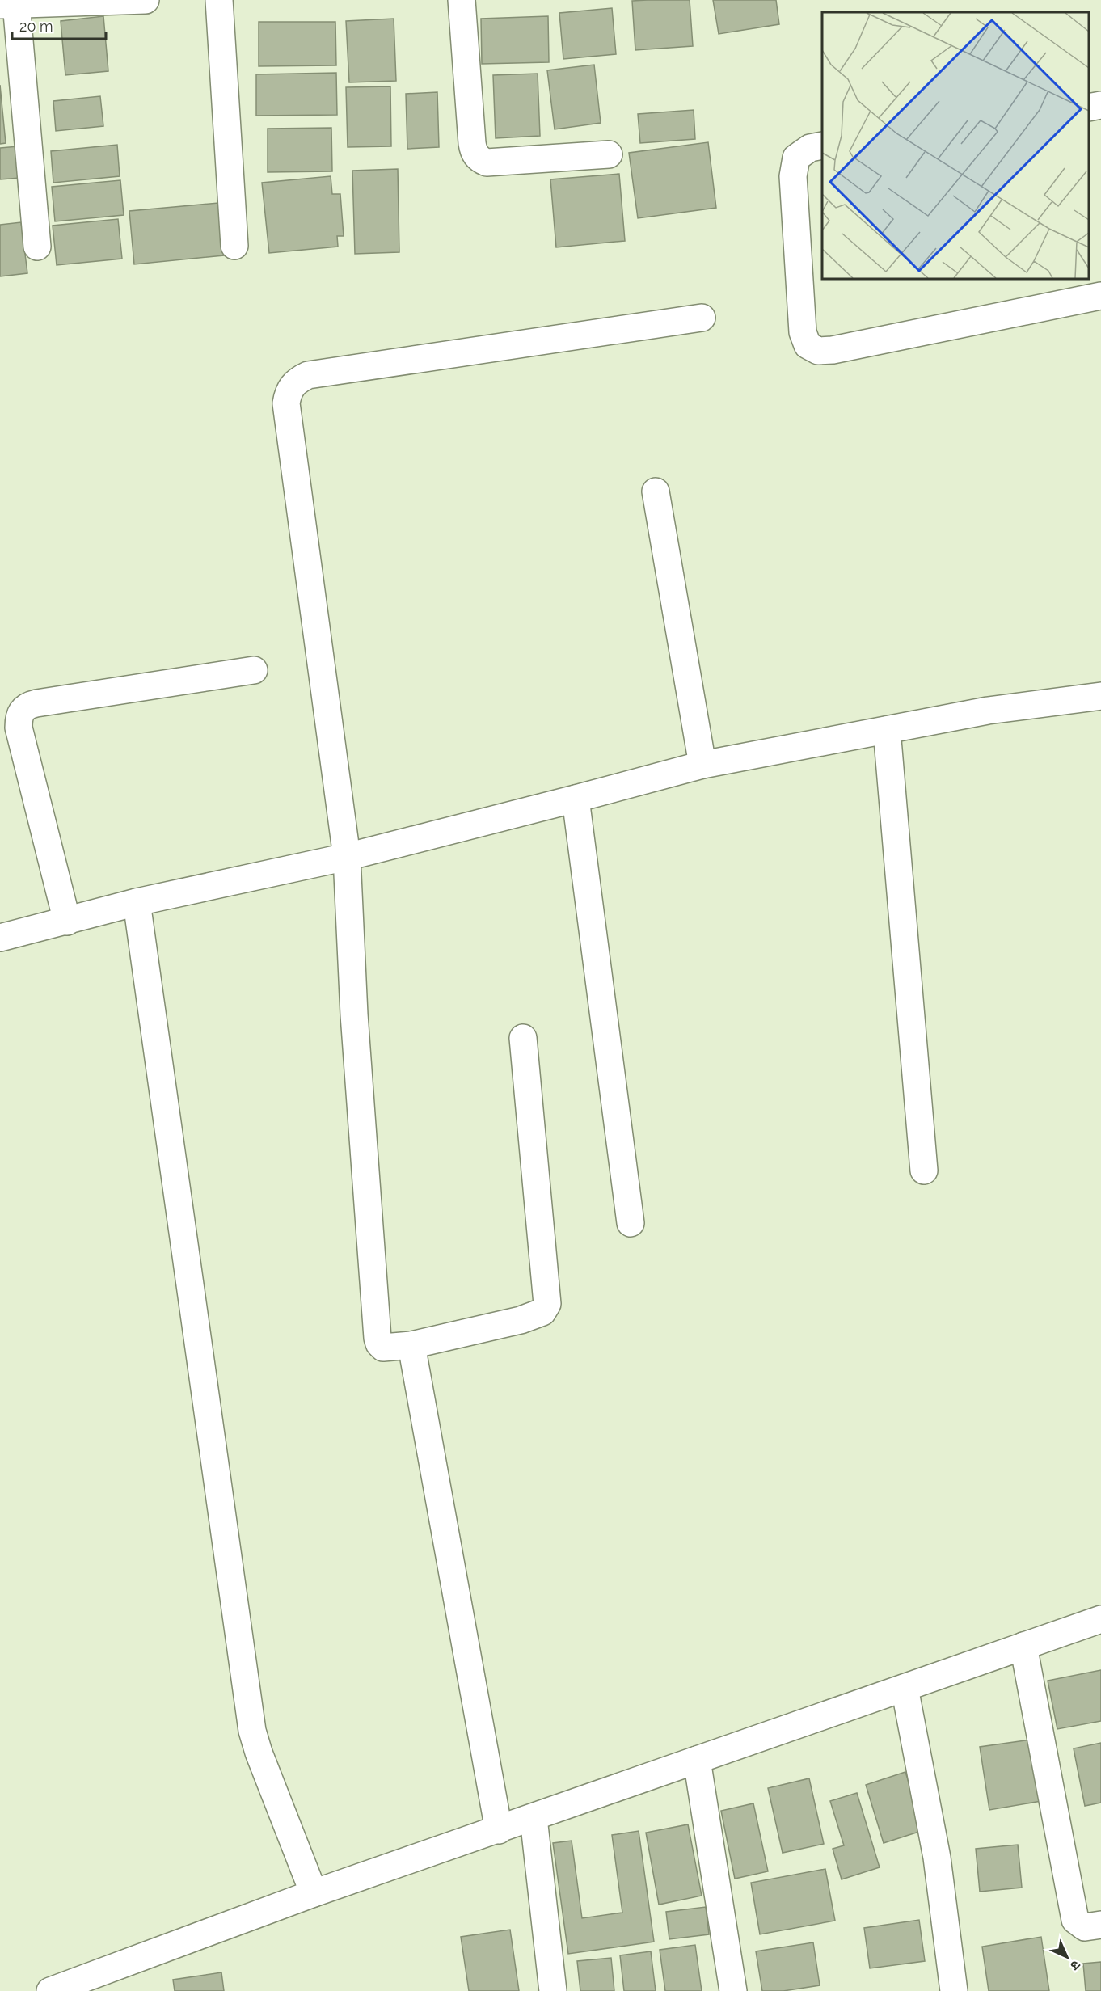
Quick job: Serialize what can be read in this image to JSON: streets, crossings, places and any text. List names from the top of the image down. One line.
{"scale_bar":"20 m","north":"bottom right"}
